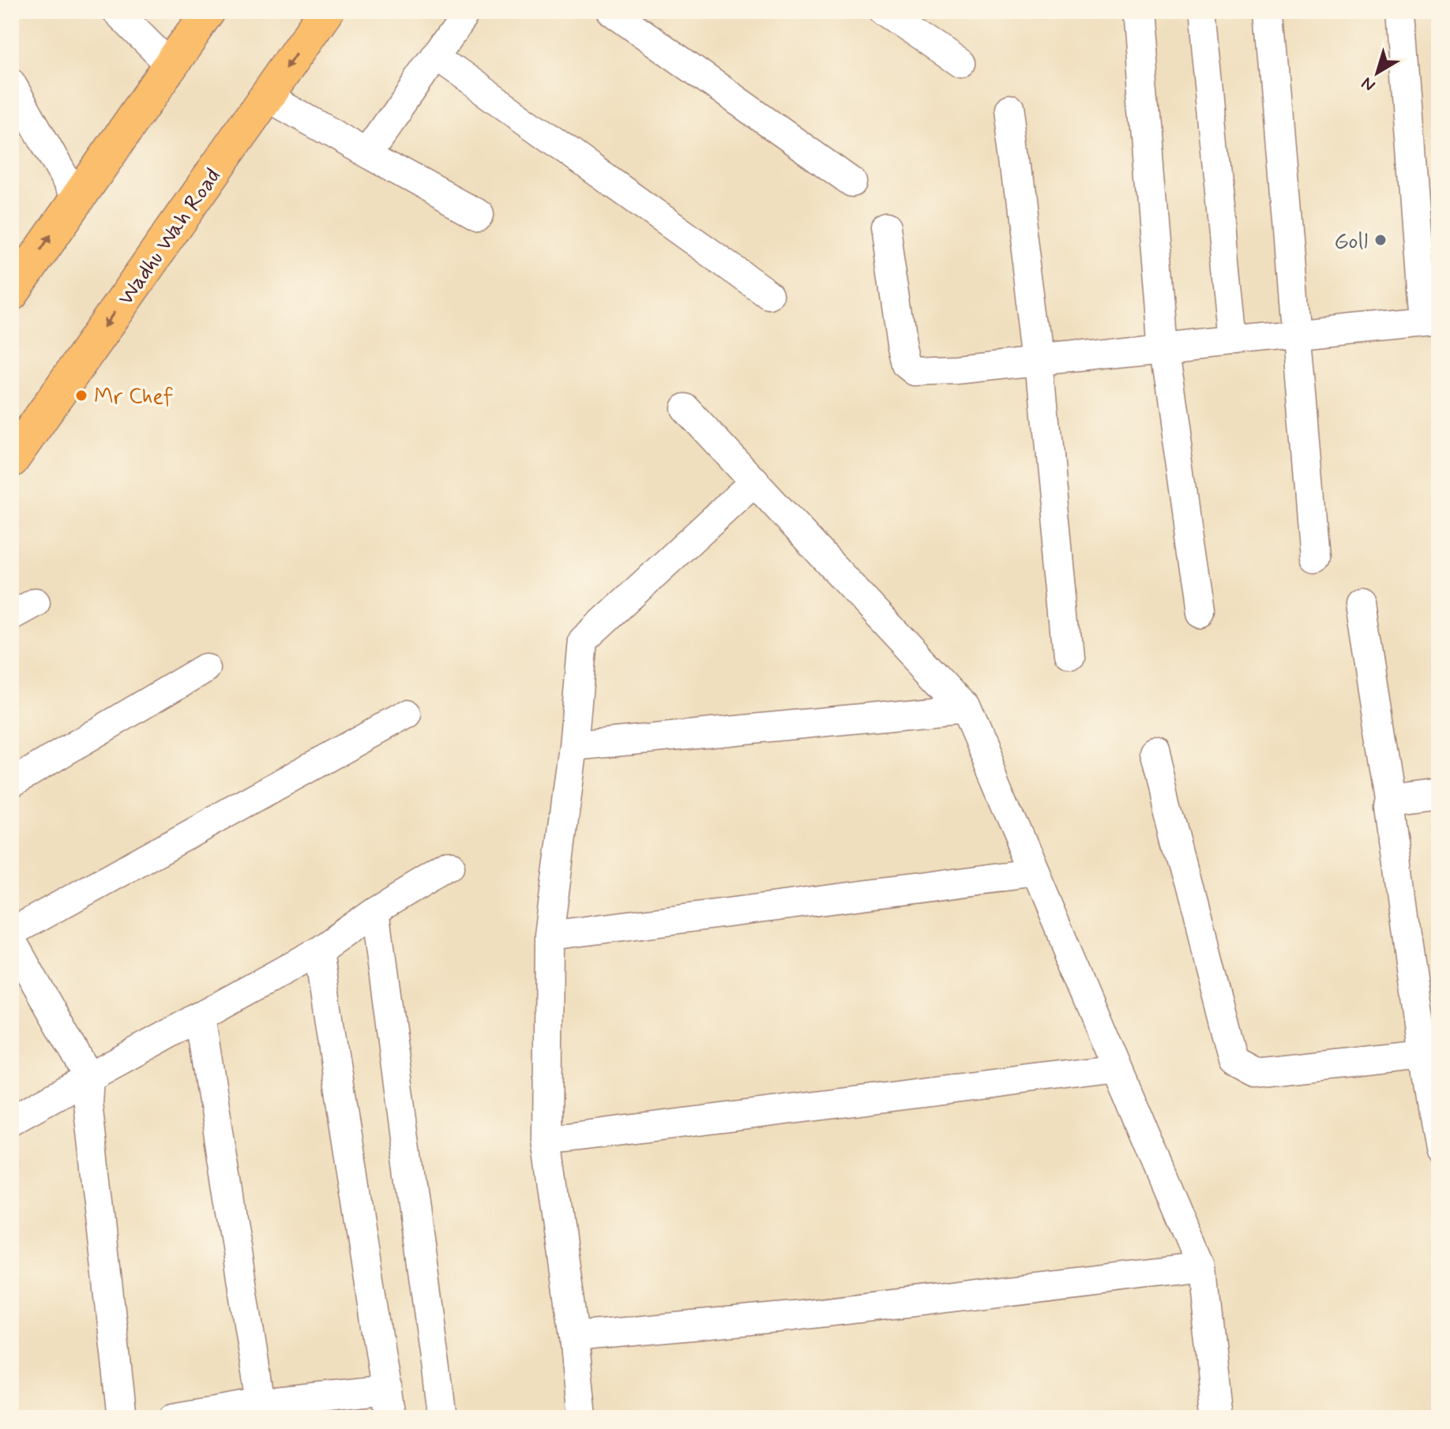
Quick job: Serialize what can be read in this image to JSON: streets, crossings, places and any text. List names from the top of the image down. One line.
{"streets":{"main road":["Wadhu Wah Road"]},"places":["Goll","Mr Chef"],"north":"bottom left"}
